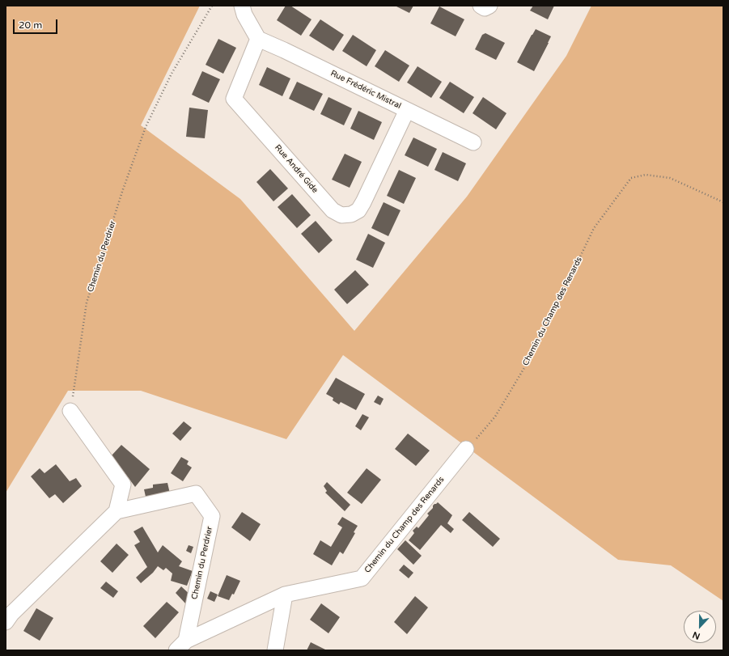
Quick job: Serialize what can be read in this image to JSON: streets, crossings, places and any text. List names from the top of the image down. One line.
{"streets":{"street":["Rue Frédéric Mistral","Rue André Gide","Chemin du Perdrier","Chemin du Champ des Renards"]},"crossings":[["Rue Frédéric Mistral","Rue André Gide"],["Chemin du Perdrier","Chemin du Champ des Renards"]],"scale_bar":"20 m","north":"bottom"}
